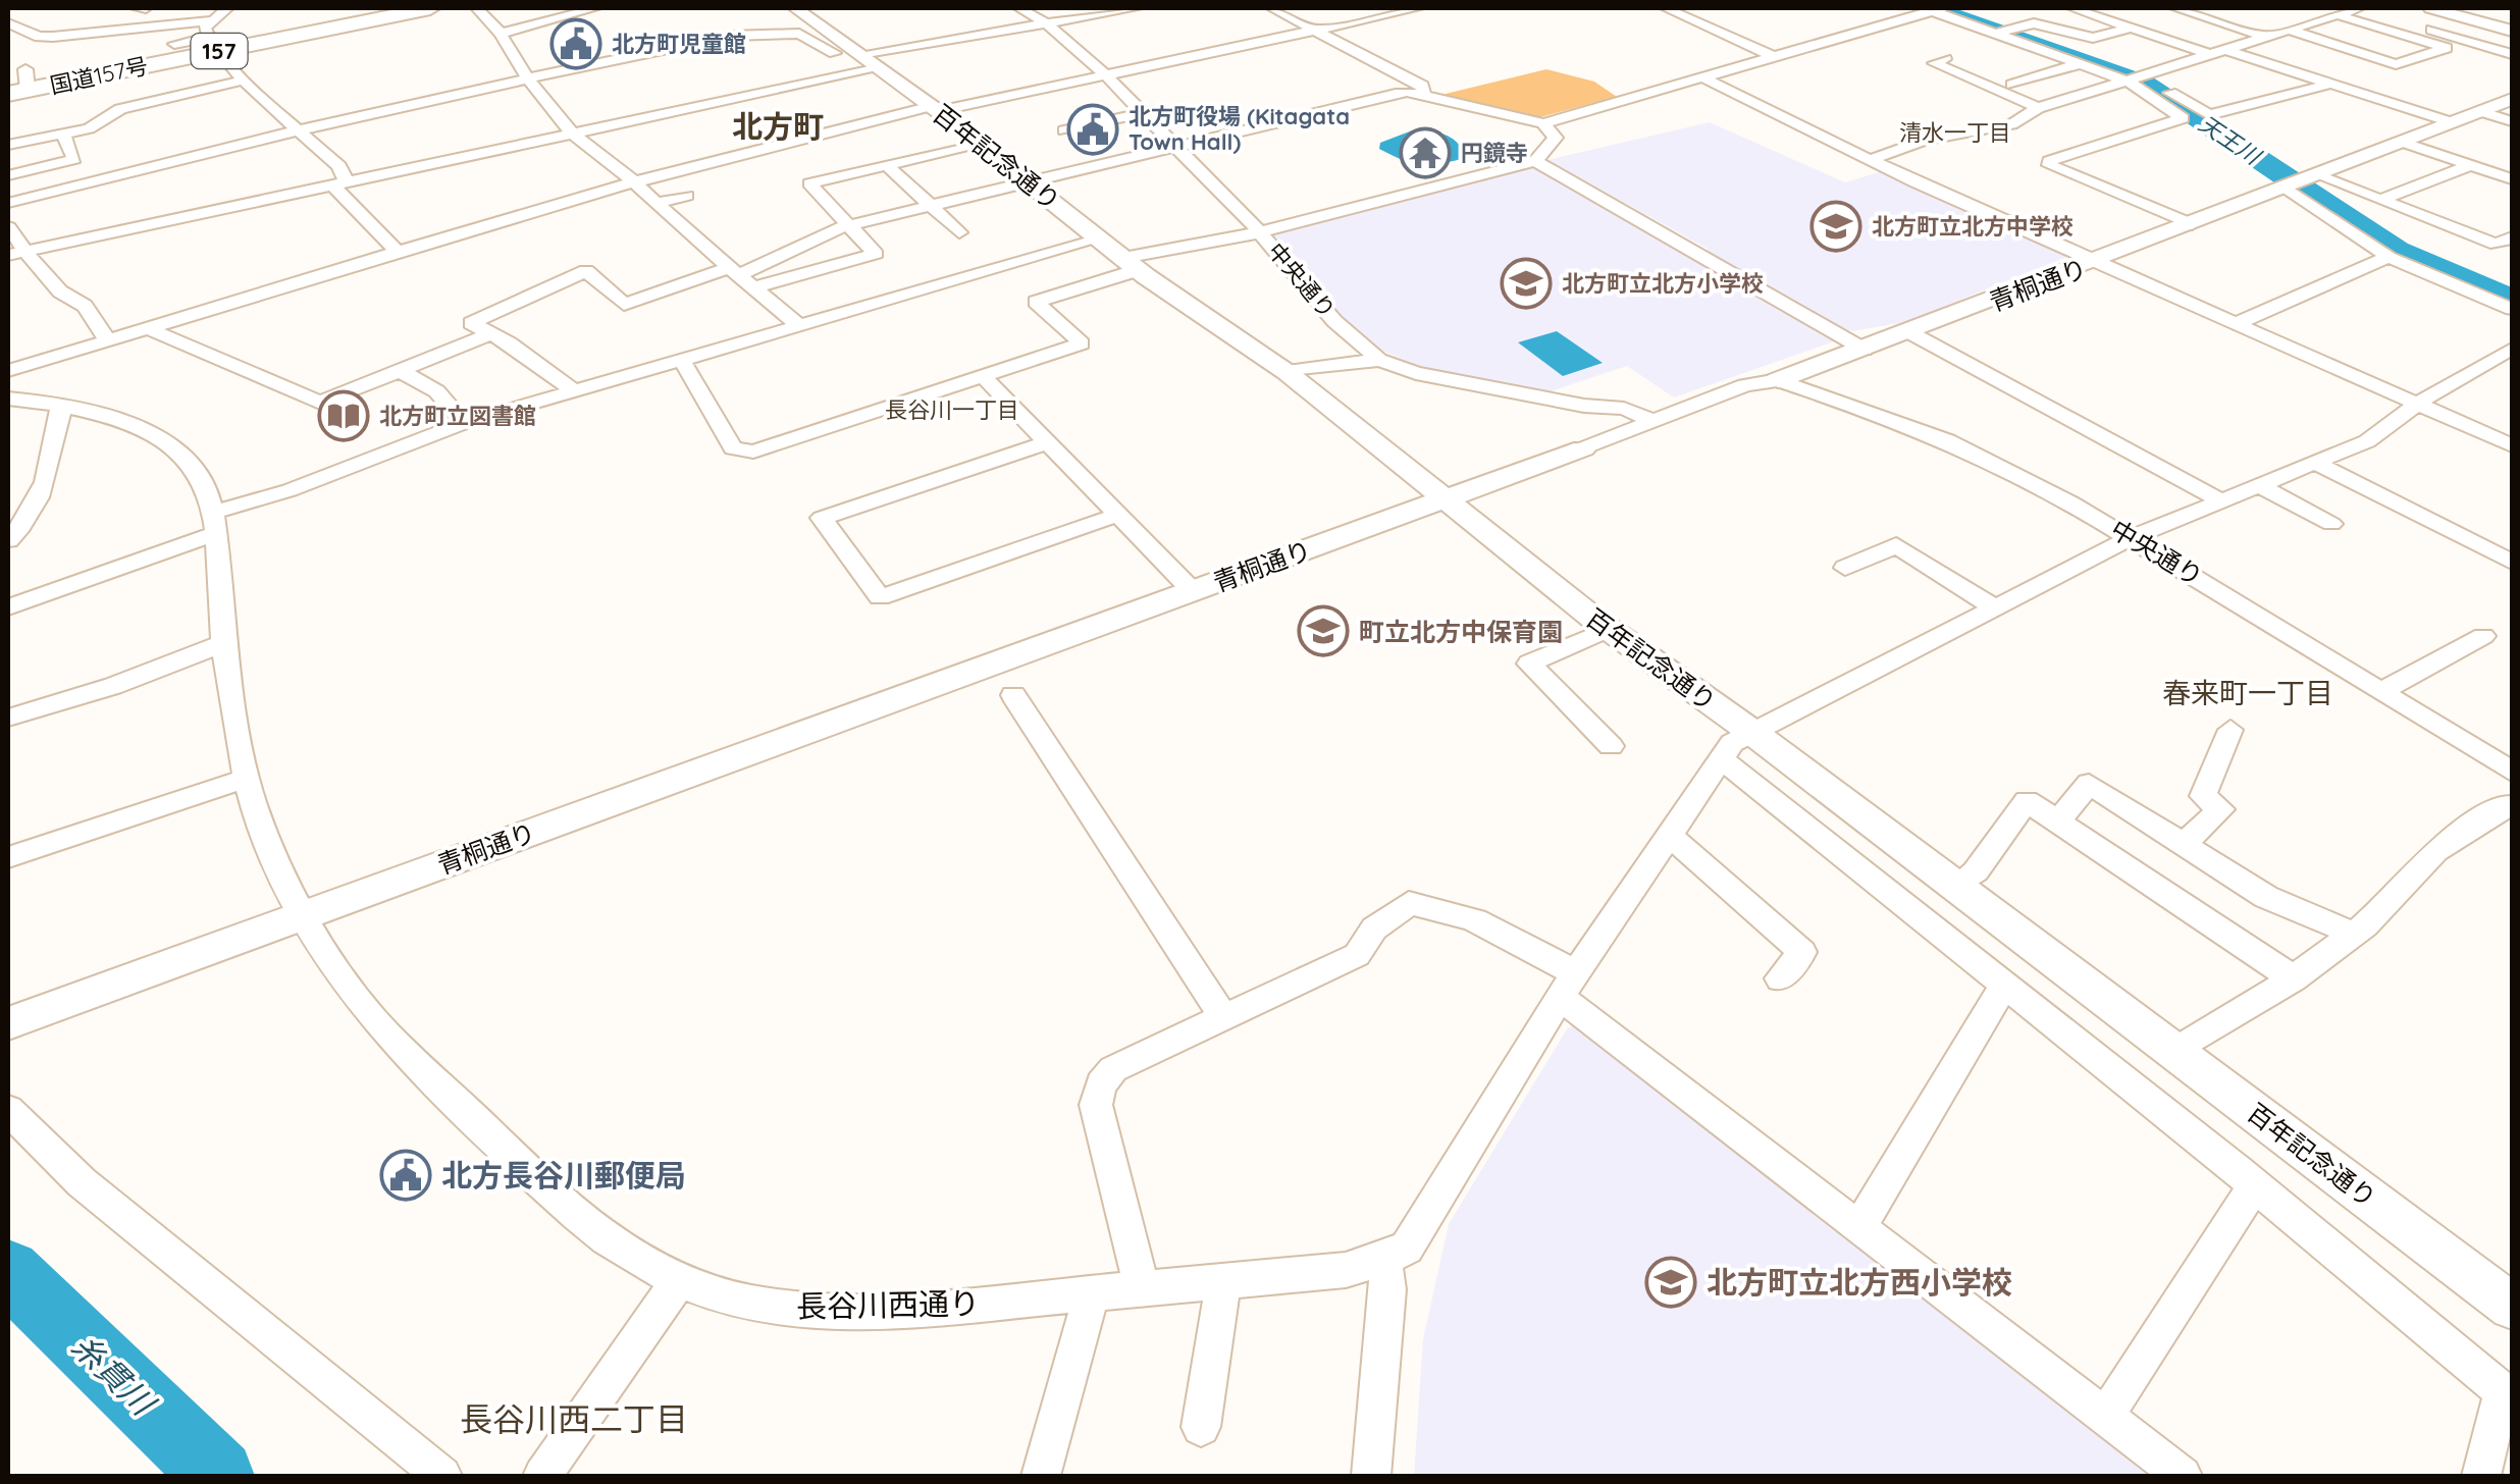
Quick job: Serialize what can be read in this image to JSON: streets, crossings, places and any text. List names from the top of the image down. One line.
{"streets":{"highway":["157","国道157号"],"street":["百年記念通り","中央通り","青桐通り","長谷川西通り"]},"crossings":[["百年記念通り","青桐通り"],["中央通り","青桐通り"],["青桐通り","長谷川西通り"]],"districts":["北方町","清水一丁目","長谷川一丁目","春来町一丁目","長谷川西二丁目"],"water":["天王川","糸貫川"],"places":{"public building":["北方町児童館","北方町役場 (Kitagata Town Hall)","北方長谷川郵便局"],"temple":["円鏡寺"],"school or university":["北方町立北方中学校","北方町立北方小学校","町立北方中保育園","北方町立北方西小学校"],"library":["北方町立図書館"]}}
